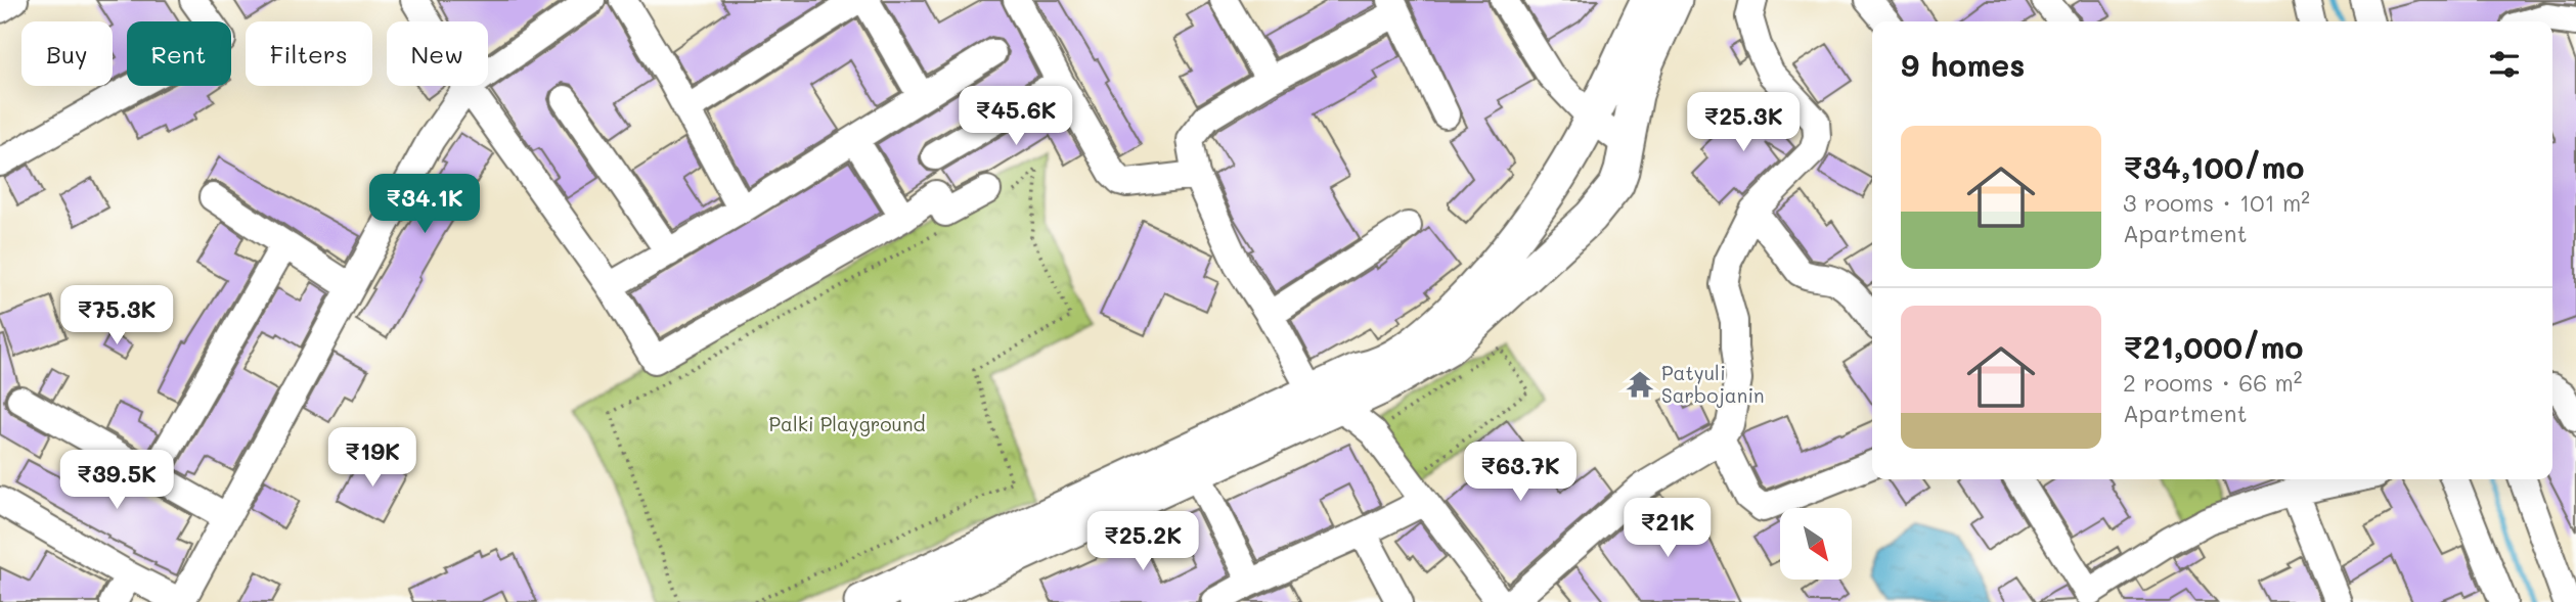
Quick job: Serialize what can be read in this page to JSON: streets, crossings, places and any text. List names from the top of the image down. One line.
{"parks":["Palki Playground"],"places":{"temple":["Patyuli Sarbojanin"]},"north":"bottom right","page":{"chip":["Buy","Rent","Filters","New"],"heading":"9 homes","price":["₹45.6K","₹25.3K","₹34.1K","₹75.3K","₹19K","₹63.7K","₹39.5K","₹21K","₹25.2K"],"list":[{"name":"₹34,100/mo","note":"3 rooms · 101 m² · Apartment"},{"name":"₹21,000/mo","note":"2 rooms · 66 m² · Apartment"}]}}
